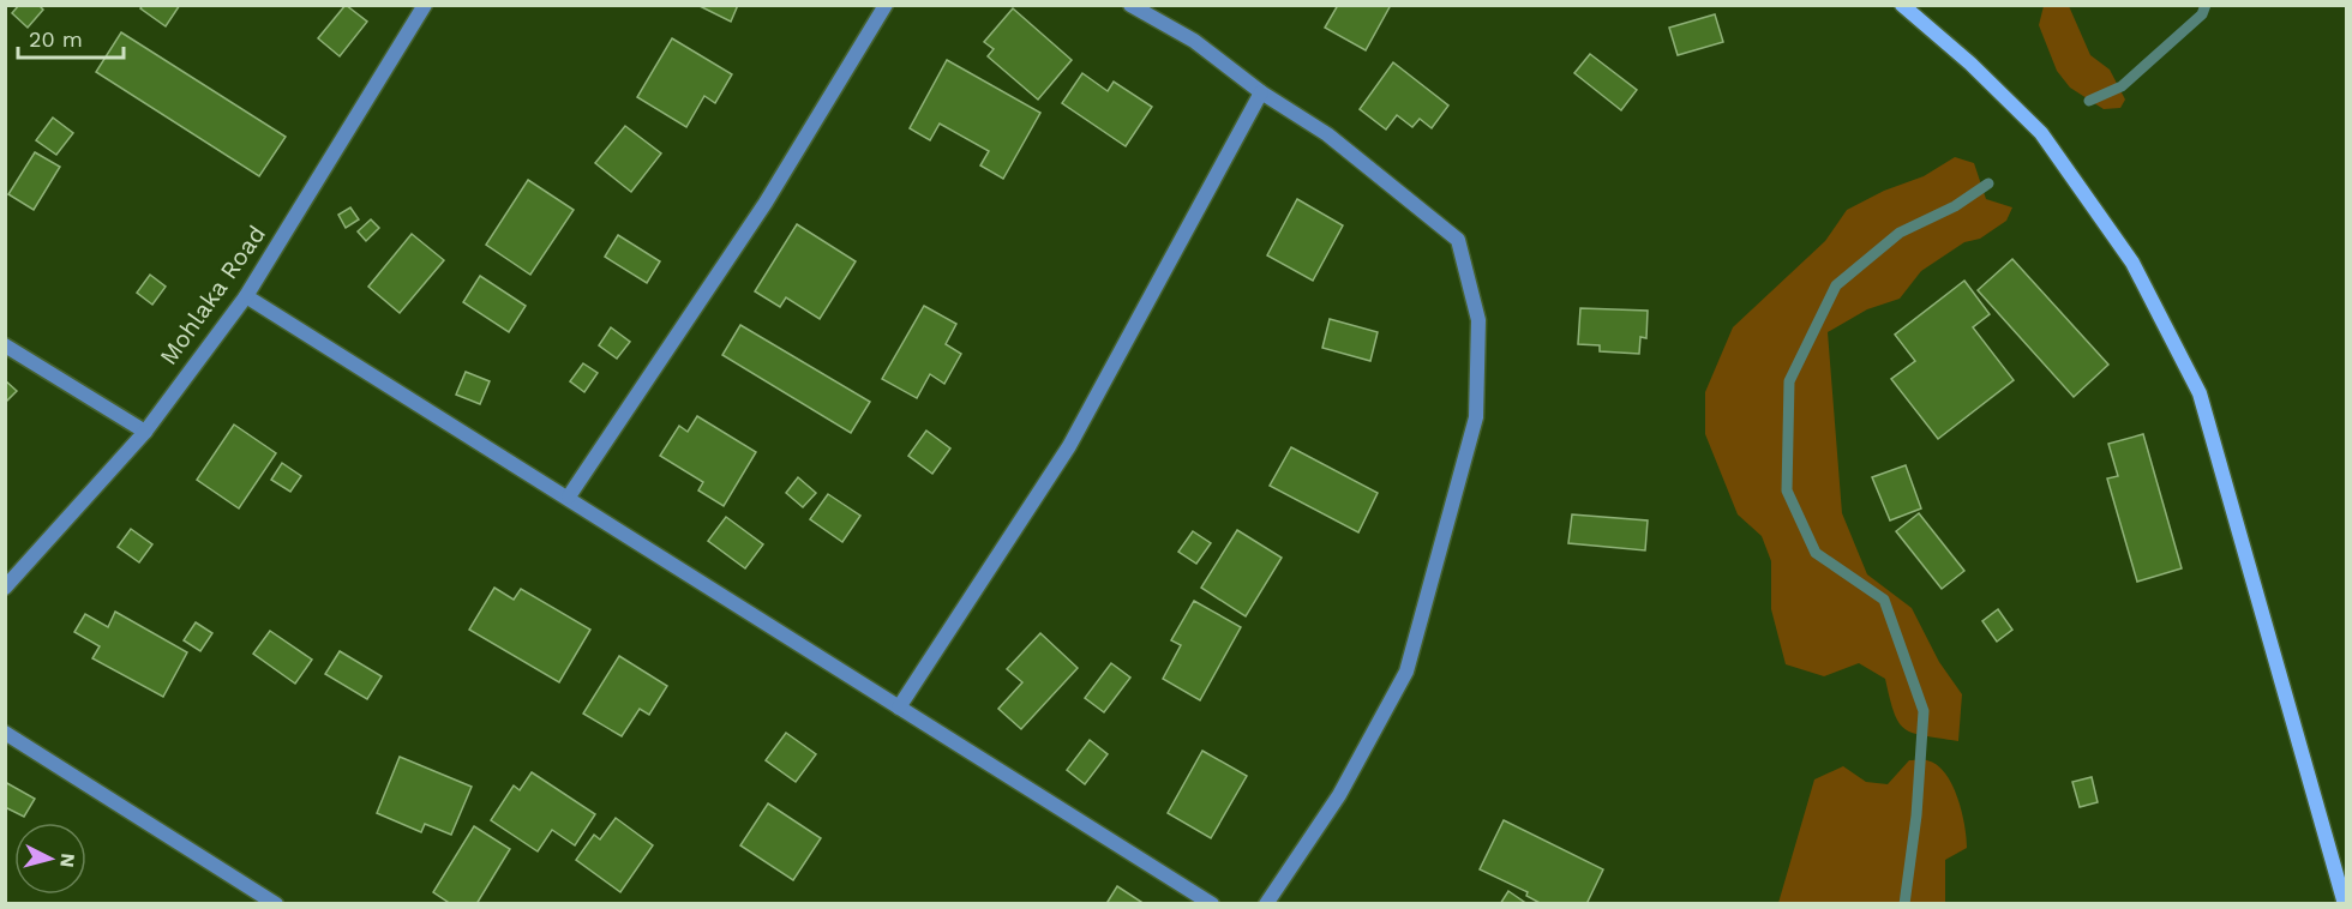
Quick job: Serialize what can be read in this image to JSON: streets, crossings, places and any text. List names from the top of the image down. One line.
{"streets":{"street":["Mohlaka Road"]},"scale_bar":"20 m","north":"right"}
